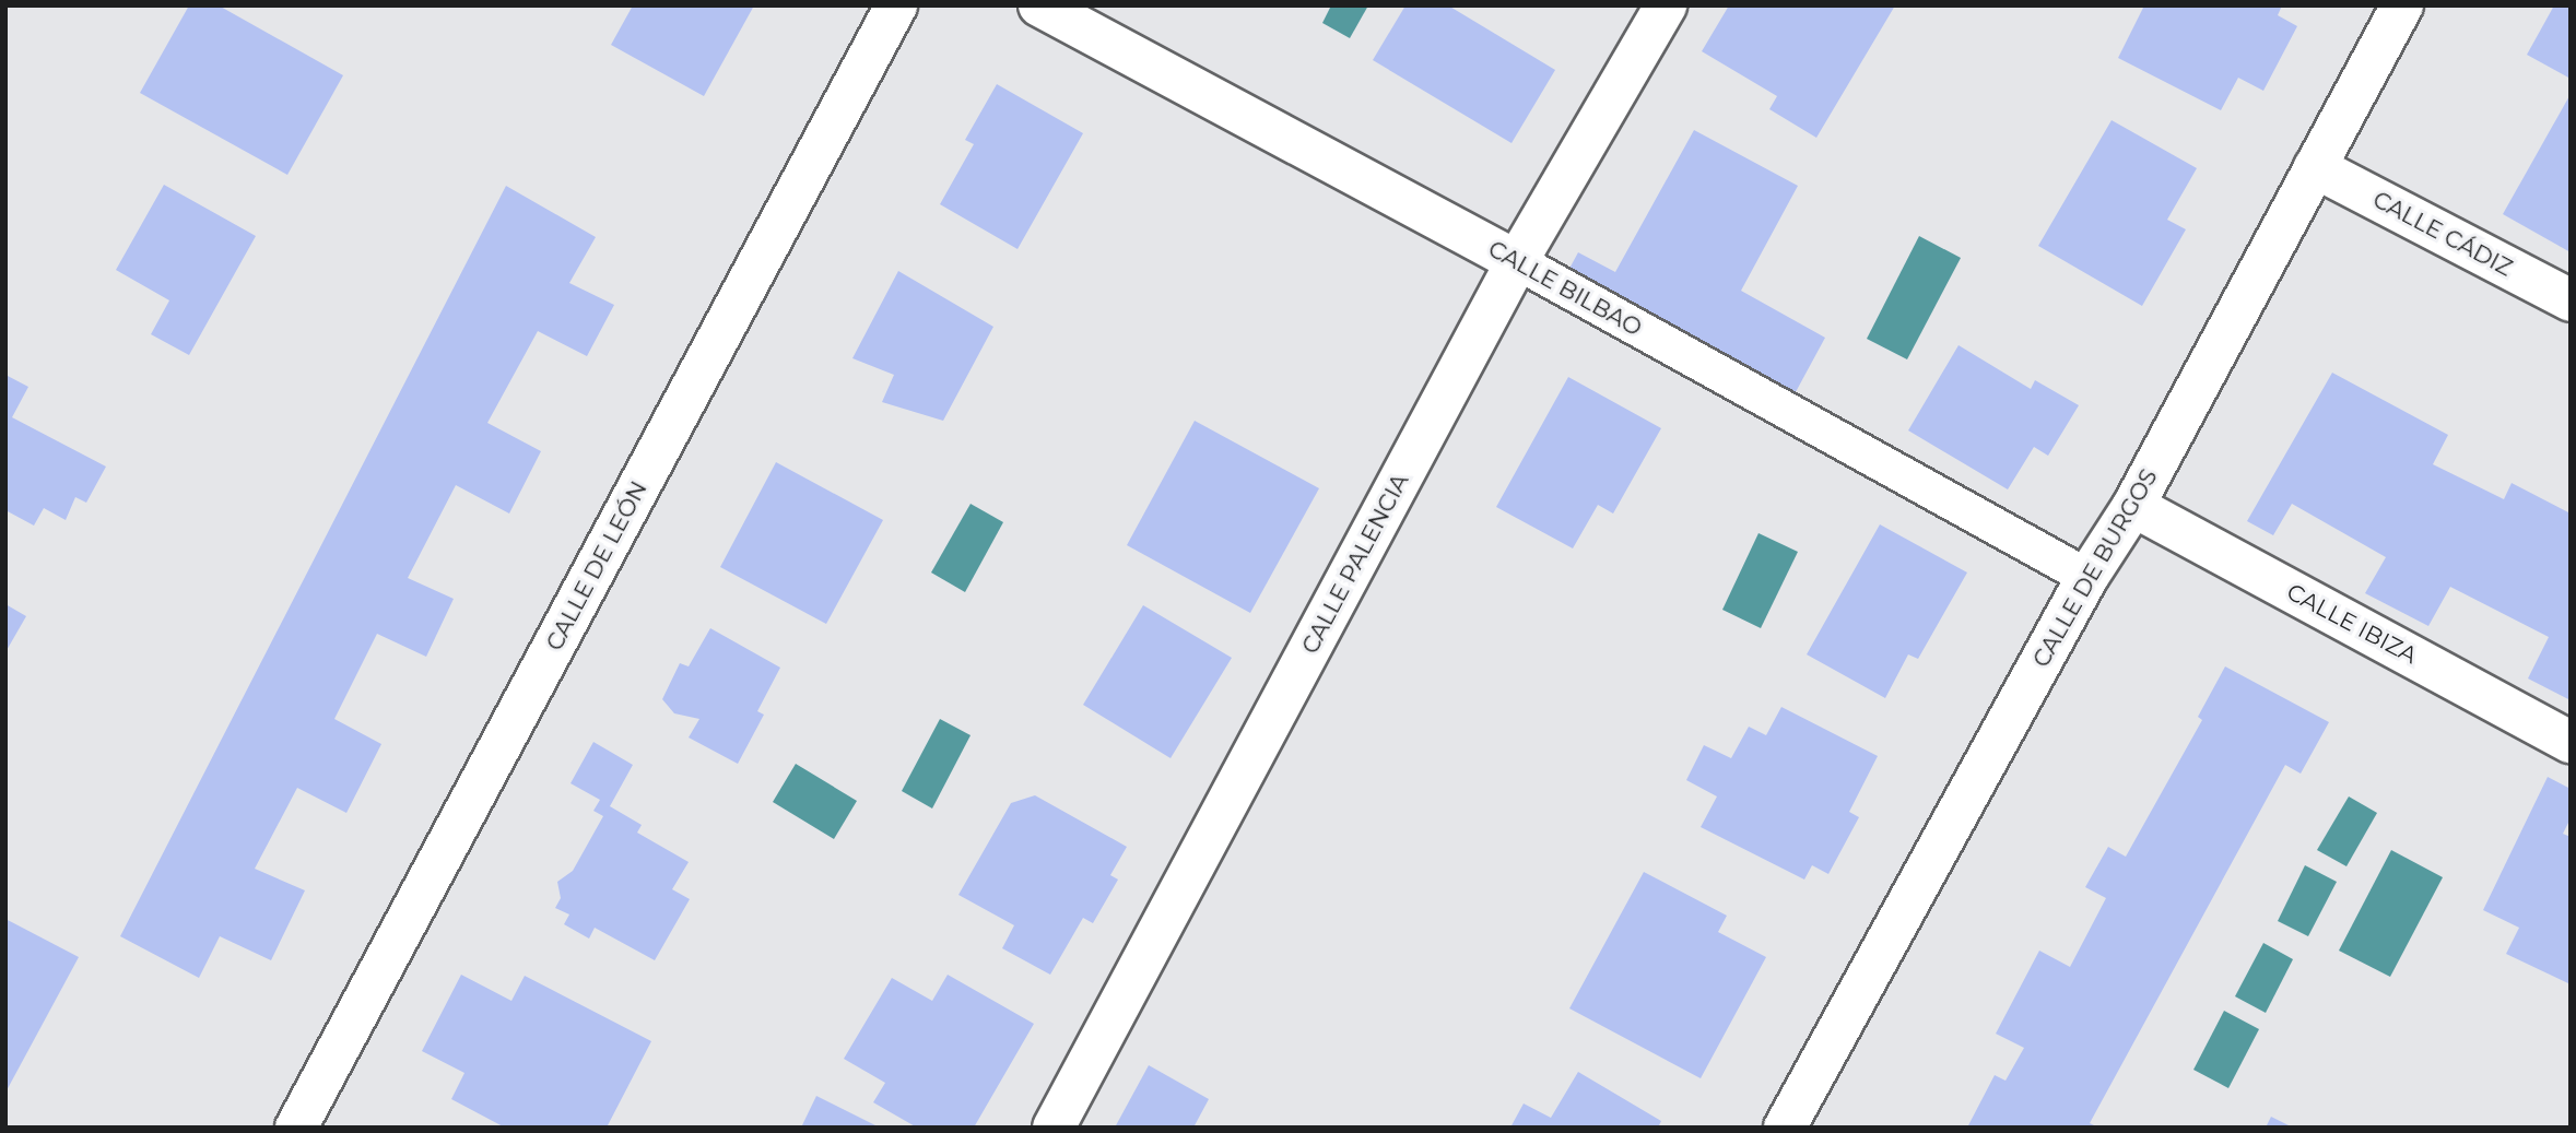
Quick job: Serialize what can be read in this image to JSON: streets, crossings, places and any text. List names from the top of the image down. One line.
{"streets":{"street":["CALLE CÁDIZ","CALLE BILBAO","CALLE PALENCIA","CALLE DE LEÓN","CALLE DE BURGOS","CALLE IBIZA"]},"crossings":[["CALLE CÁDIZ","CALLE DE BURGOS"],["CALLE BILBAO","CALLE PALENCIA"],["CALLE BILBAO","CALLE DE BURGOS"],["CALLE DE BURGOS","CALLE IBIZA"]]}
